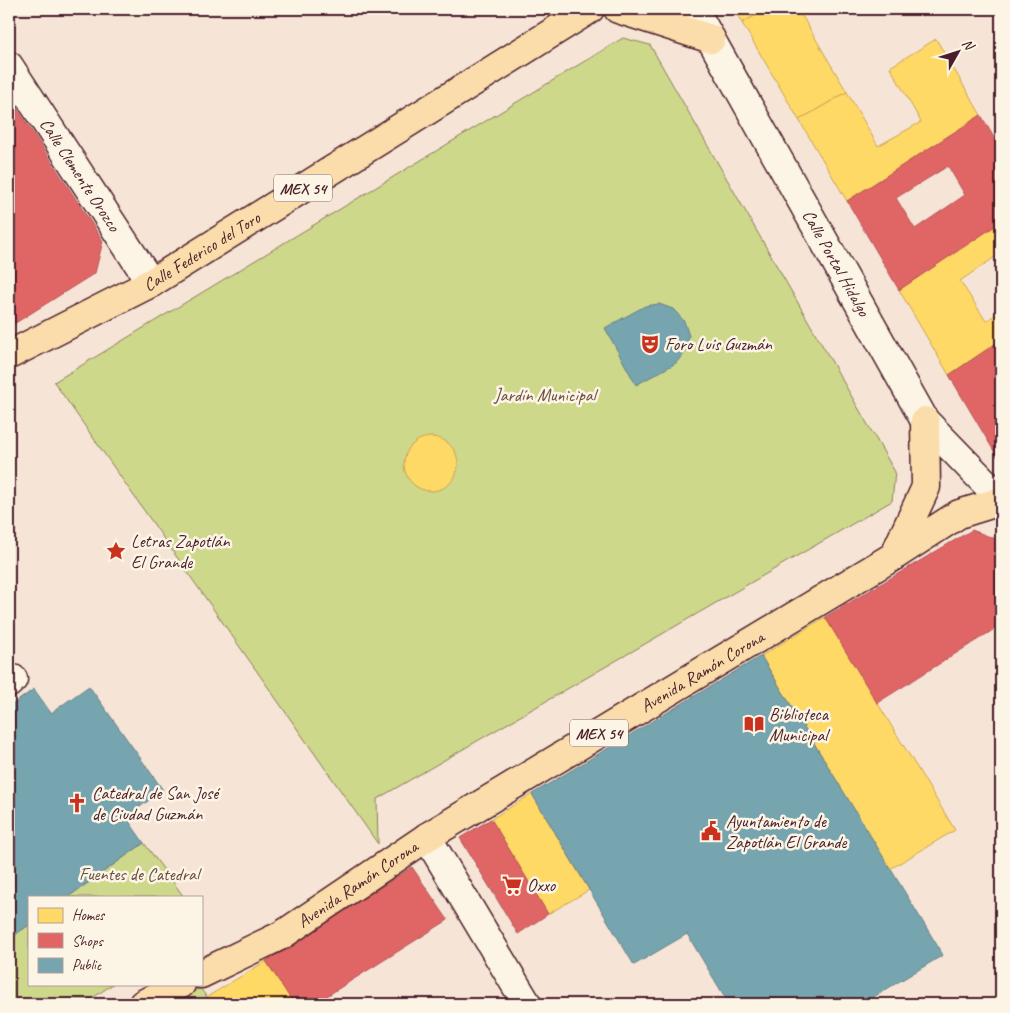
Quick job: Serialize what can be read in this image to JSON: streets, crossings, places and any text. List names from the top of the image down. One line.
{"streets":{"main road":["MEX 54","Calle Federico del Toro","Avenida Ramón Corona"],"street":["Calle Clemente Orozco","Calle Portal Hidalgo"]},"crossings":[["Calle Clemente Orozco","Calle Federico del Toro"],["Calle Portal Hidalgo","Avenida Ramón Corona"]],"parks":["Jardín Municipal","Fuentes de Catedral"],"places":{"theatre":["Foro Luis Guzmán"],"place":["Letras Zapotlán El Grande"],"library":["Biblioteca Municipal"],"church":["Catedral de San José de Ciudad Guzmán"],"public building":["Ayuntamiento de Zapotlán El Grande"],"supermarket":["Oxxo"]},"legend":["Homes","Shops","Public"],"north":"top right"}
